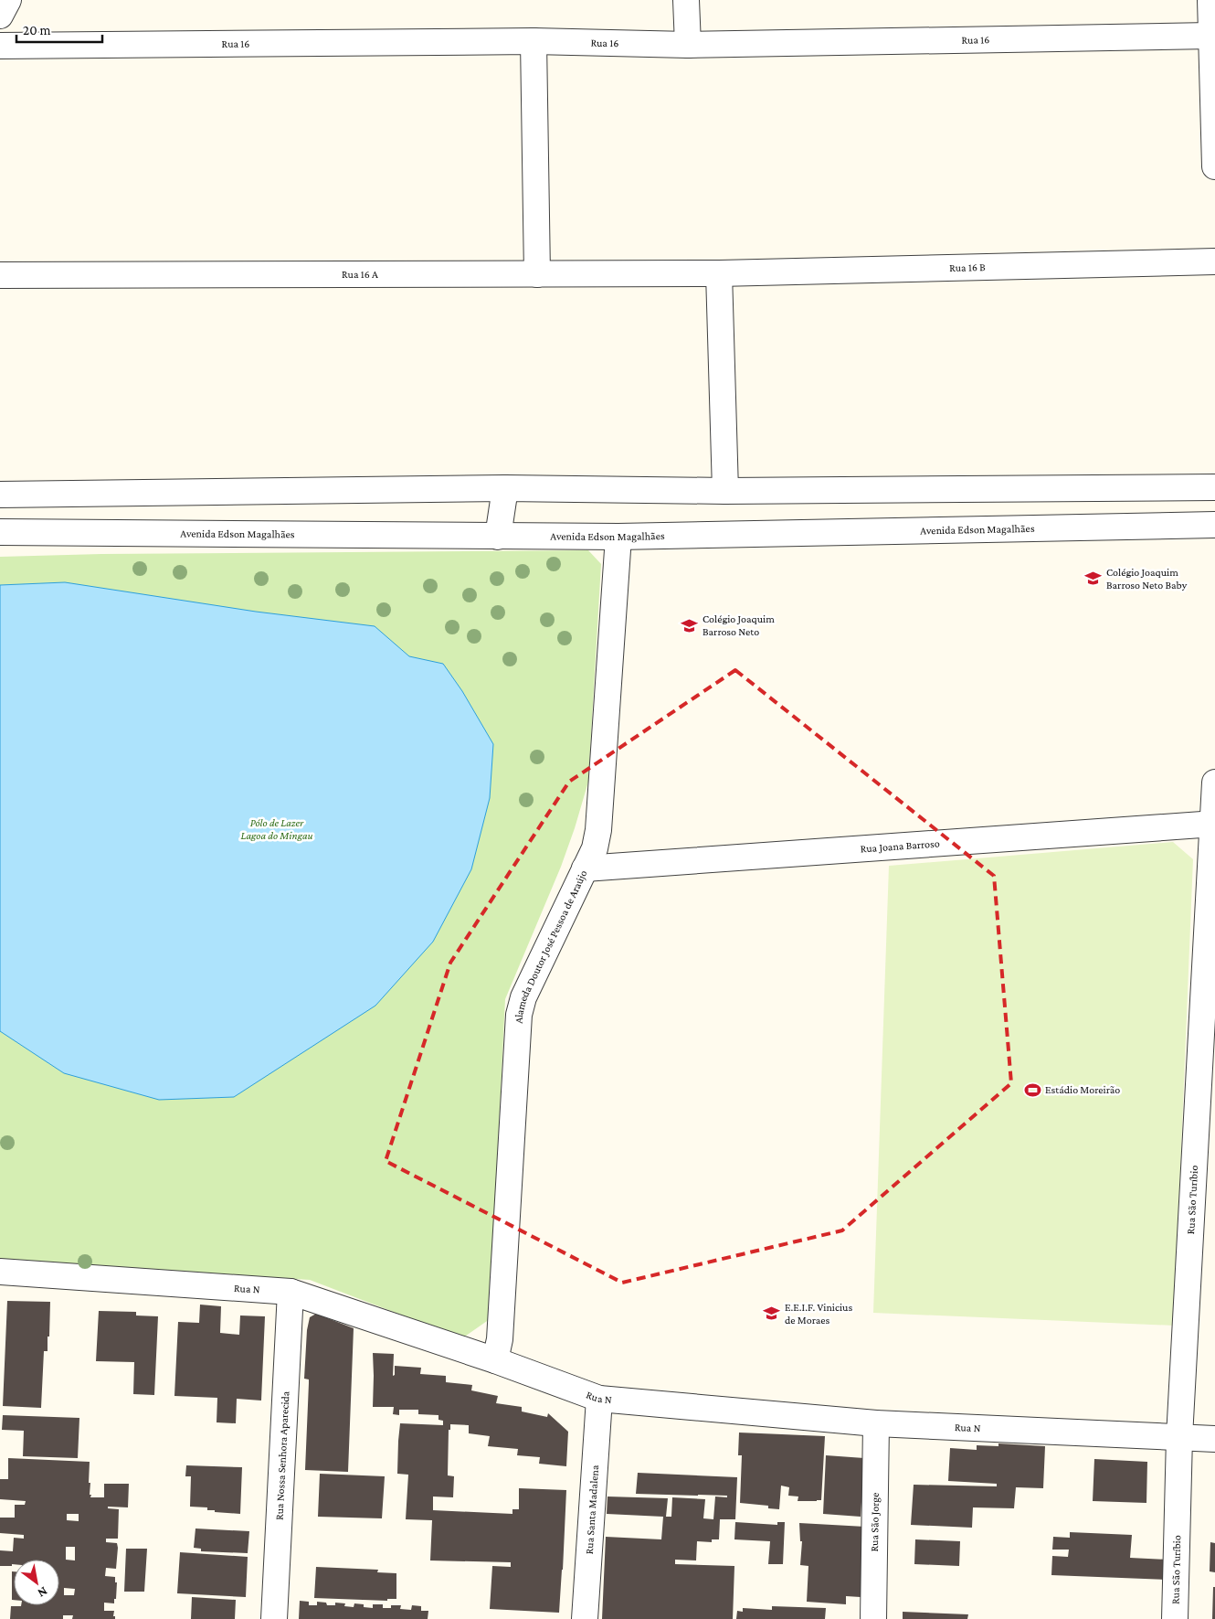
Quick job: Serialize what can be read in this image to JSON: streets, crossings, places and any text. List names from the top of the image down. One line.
{"streets":{"street":["Rua 16","Rua 16 B","Rua 16 A","Avenida Edson Magalhães","Rua Joana Barroso","Alameda Doutor José Pessoa de Araújo","Rua São Turíbio","Rua N","Rua Nossa Senhora Aparecida","Rua Santa Madalena","Rua São Jorge"]},"crossings":[["Rua 16 B","Rua 16 A"],["Avenida Edson Magalhães","Alameda Doutor José Pessoa de Araújo"],["Rua Joana Barroso","Alameda Doutor José Pessoa de Araújo"],["Rua Joana Barroso","Rua São Turíbio"],["Alameda Doutor José Pessoa de Araújo","Rua N"],["Rua São Turíbio","Rua N"],["Rua N","Rua Nossa Senhora Aparecida"],["Rua N","Rua Santa Madalena"],["Rua N","Rua São Jorge"]],"parks":["Pólo de Lazer Lagoa do Mingau"],"places":{"school or university":["Colégio Joaquim Barroso Neto Baby","Colégio Joaquim Barroso Neto","E.E.I.F. Vinicius de Moraes"],"sports":["Estádio Moreirão"]},"scale_bar":"20 m","north":"bottom right"}
